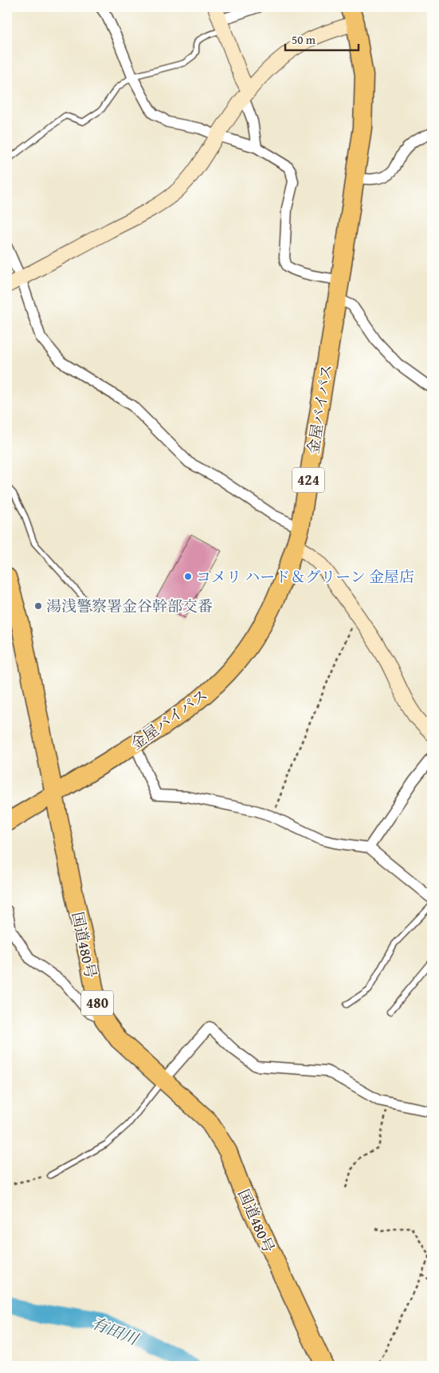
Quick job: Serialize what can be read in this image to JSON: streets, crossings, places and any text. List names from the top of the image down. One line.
{"streets":{"highway":["金屋バイパス","424","国道480号","480"]},"crossings":[["金屋バイパス","国道480号"]],"water":["有田川"],"places":["コメリ ハード＆グリーン 金屋店","湯浅警察署金谷幹部交番"],"scale_bar":"50 m"}
